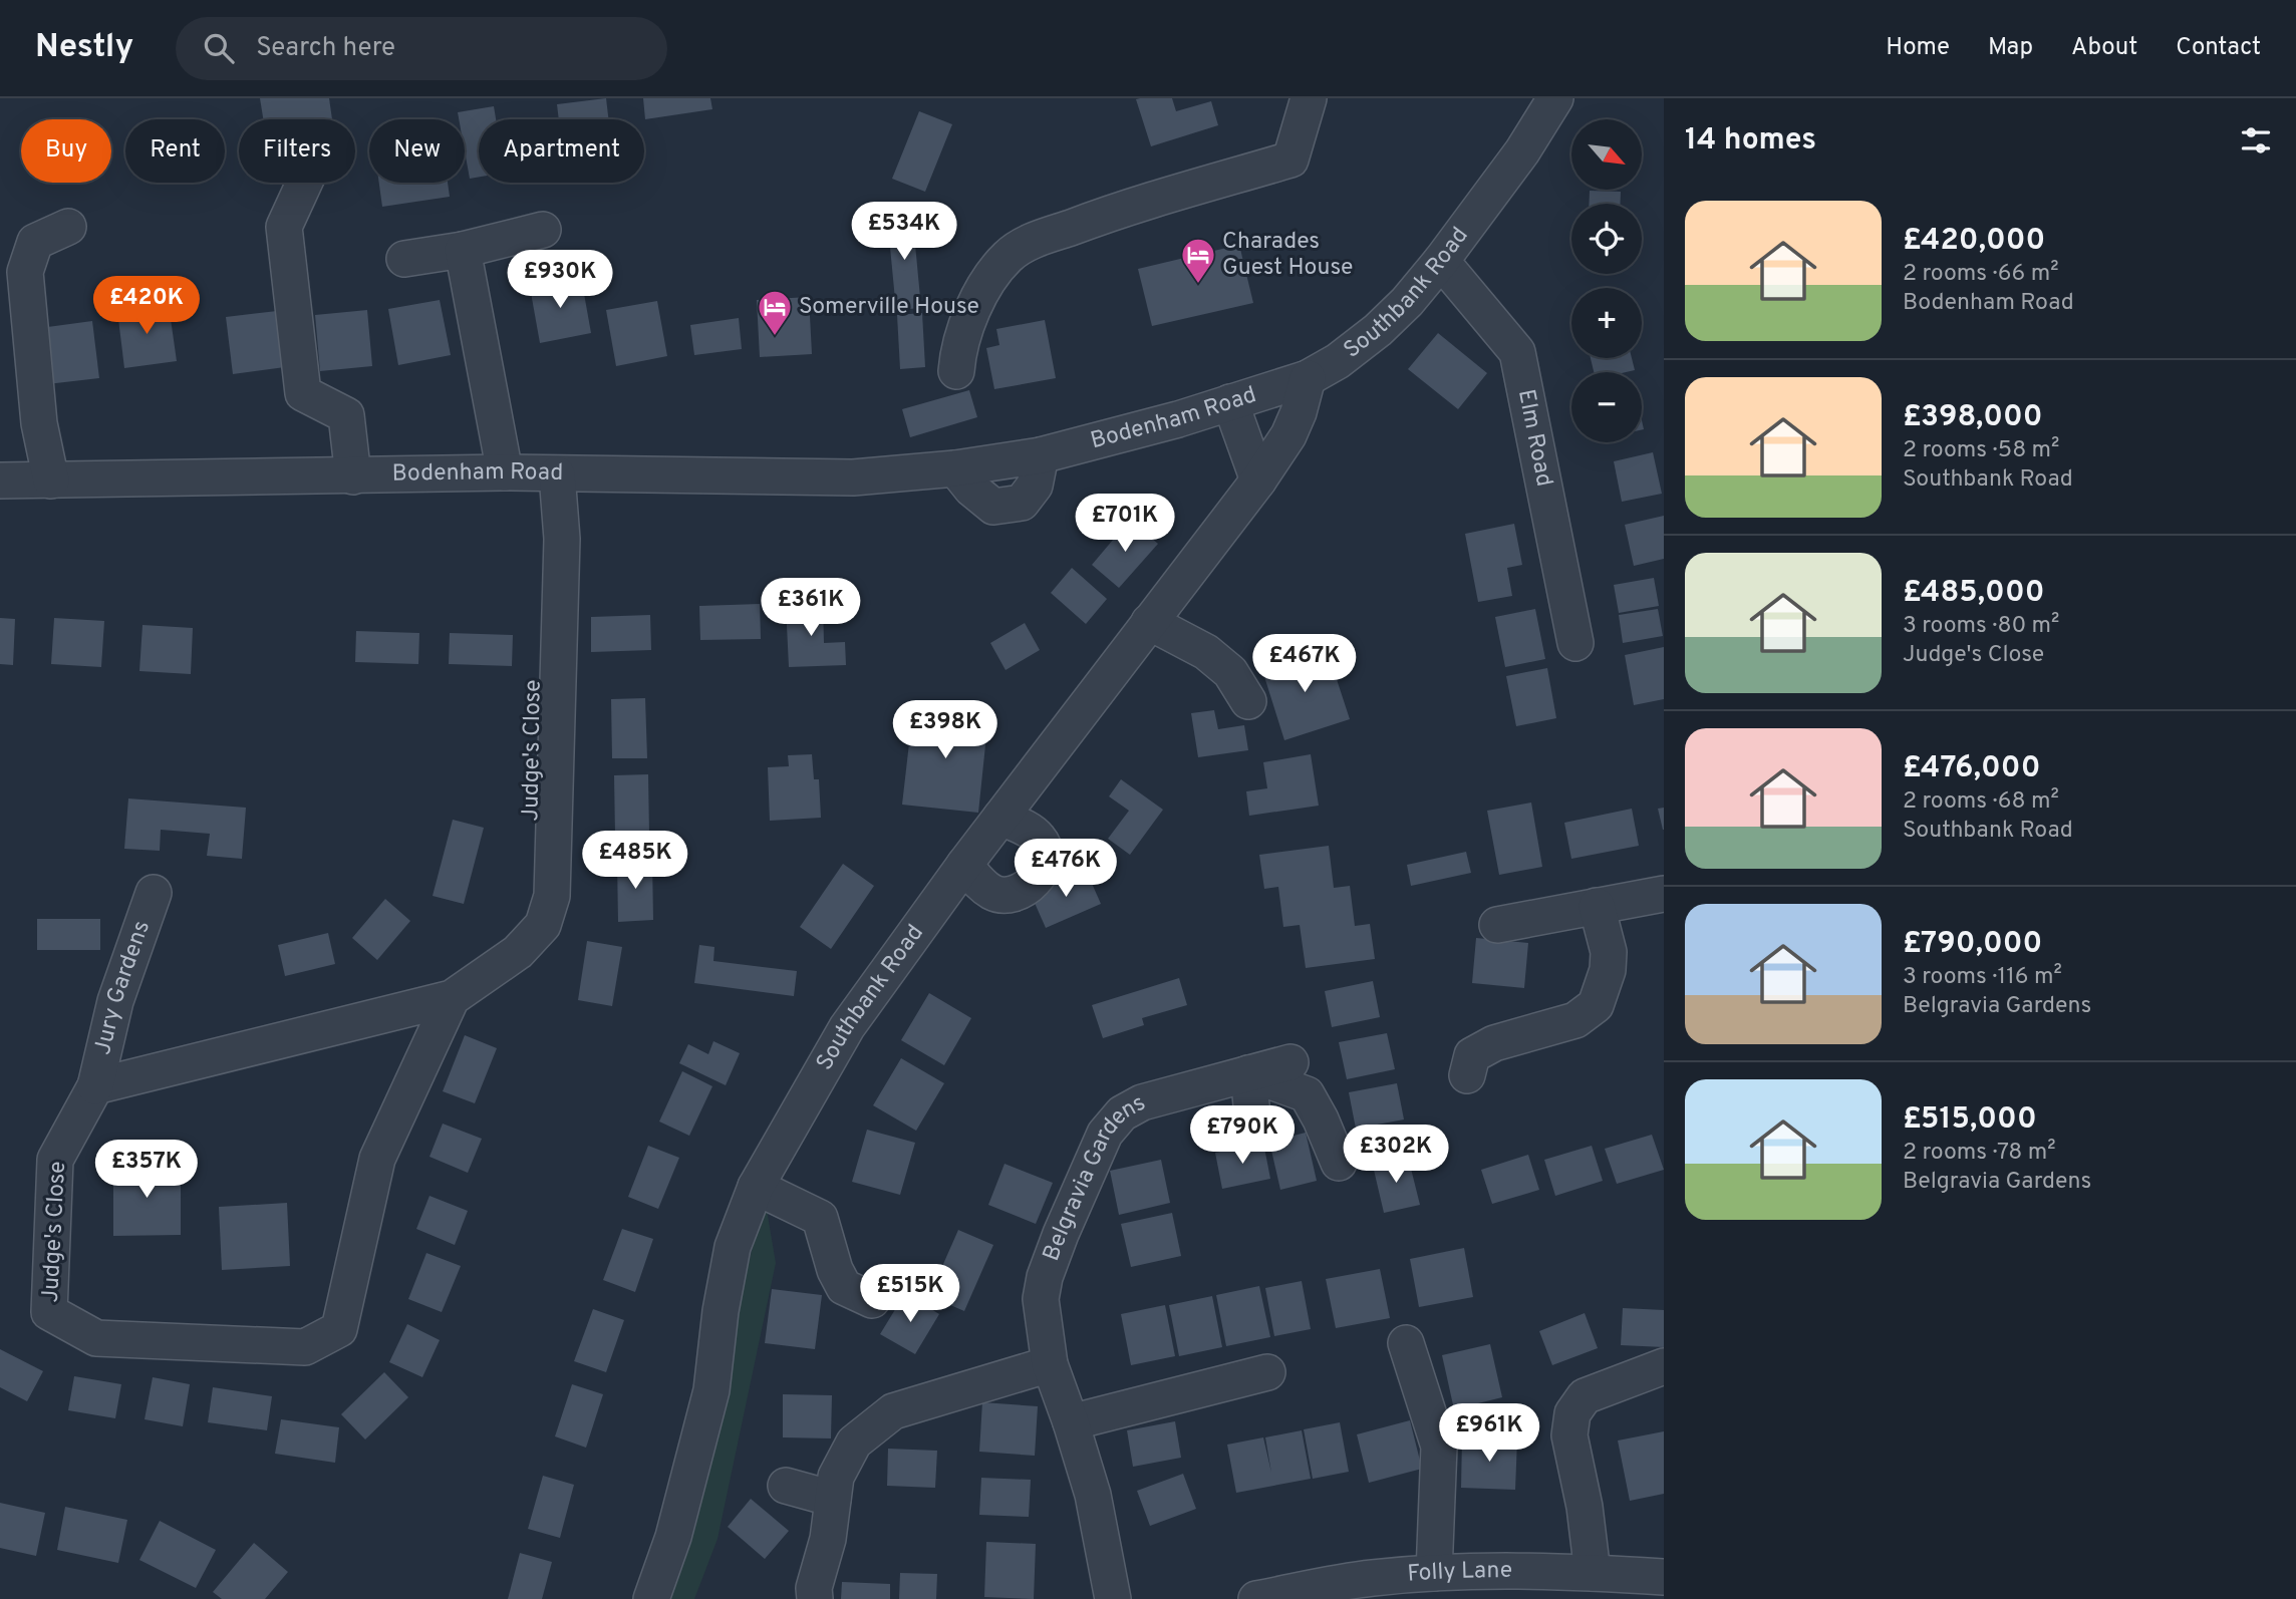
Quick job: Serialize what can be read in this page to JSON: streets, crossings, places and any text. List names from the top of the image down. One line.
{"streets":{"street":["Southbank Road","Bodenham Road","Elm Road","Judge's Close","Jury Gardens","Belgravia Gardens","Folly Lane"]},"crossings":[["Southbank Road","Bodenham Road"],["Southbank Road","Elm Road"],["Bodenham Road","Judge's Close"],["Judge's Close","Jury Gardens"]],"places":{"hotel":["Charades Guest House","Somerville House"]},"north":"bottom right","page":{"header":"Nestly","search":"Search here","nav":["Home","Map","About","Contact"],"heading":"14 homes","map_buttons":["+","−"],"chip":["Buy","Rent","Filters","New","Apartment"],"list":[{"name":"£420,000","note":"2 rooms · 66 m² · Bodenham Road"},{"name":"£398,000","note":"2 rooms · 58 m² · Southbank Road"},{"name":"£485,000","note":"3 rooms · 80 m² · Judge's Close"},{"name":"£476,000","note":"2 rooms · 68 m² · Southbank Road"},{"name":"£790,000","note":"3 rooms · 116 m² · Belgravia Gardens"},{"name":"£515,000","note":"2 rooms · 78 m² · Belgravia Gardens"}],"price":["£534K","£930K","£420K","£701K","£361K","£467K","£398K","£485K","£476K","£790K","£302K","£357K","£515K","£961K"]}}
